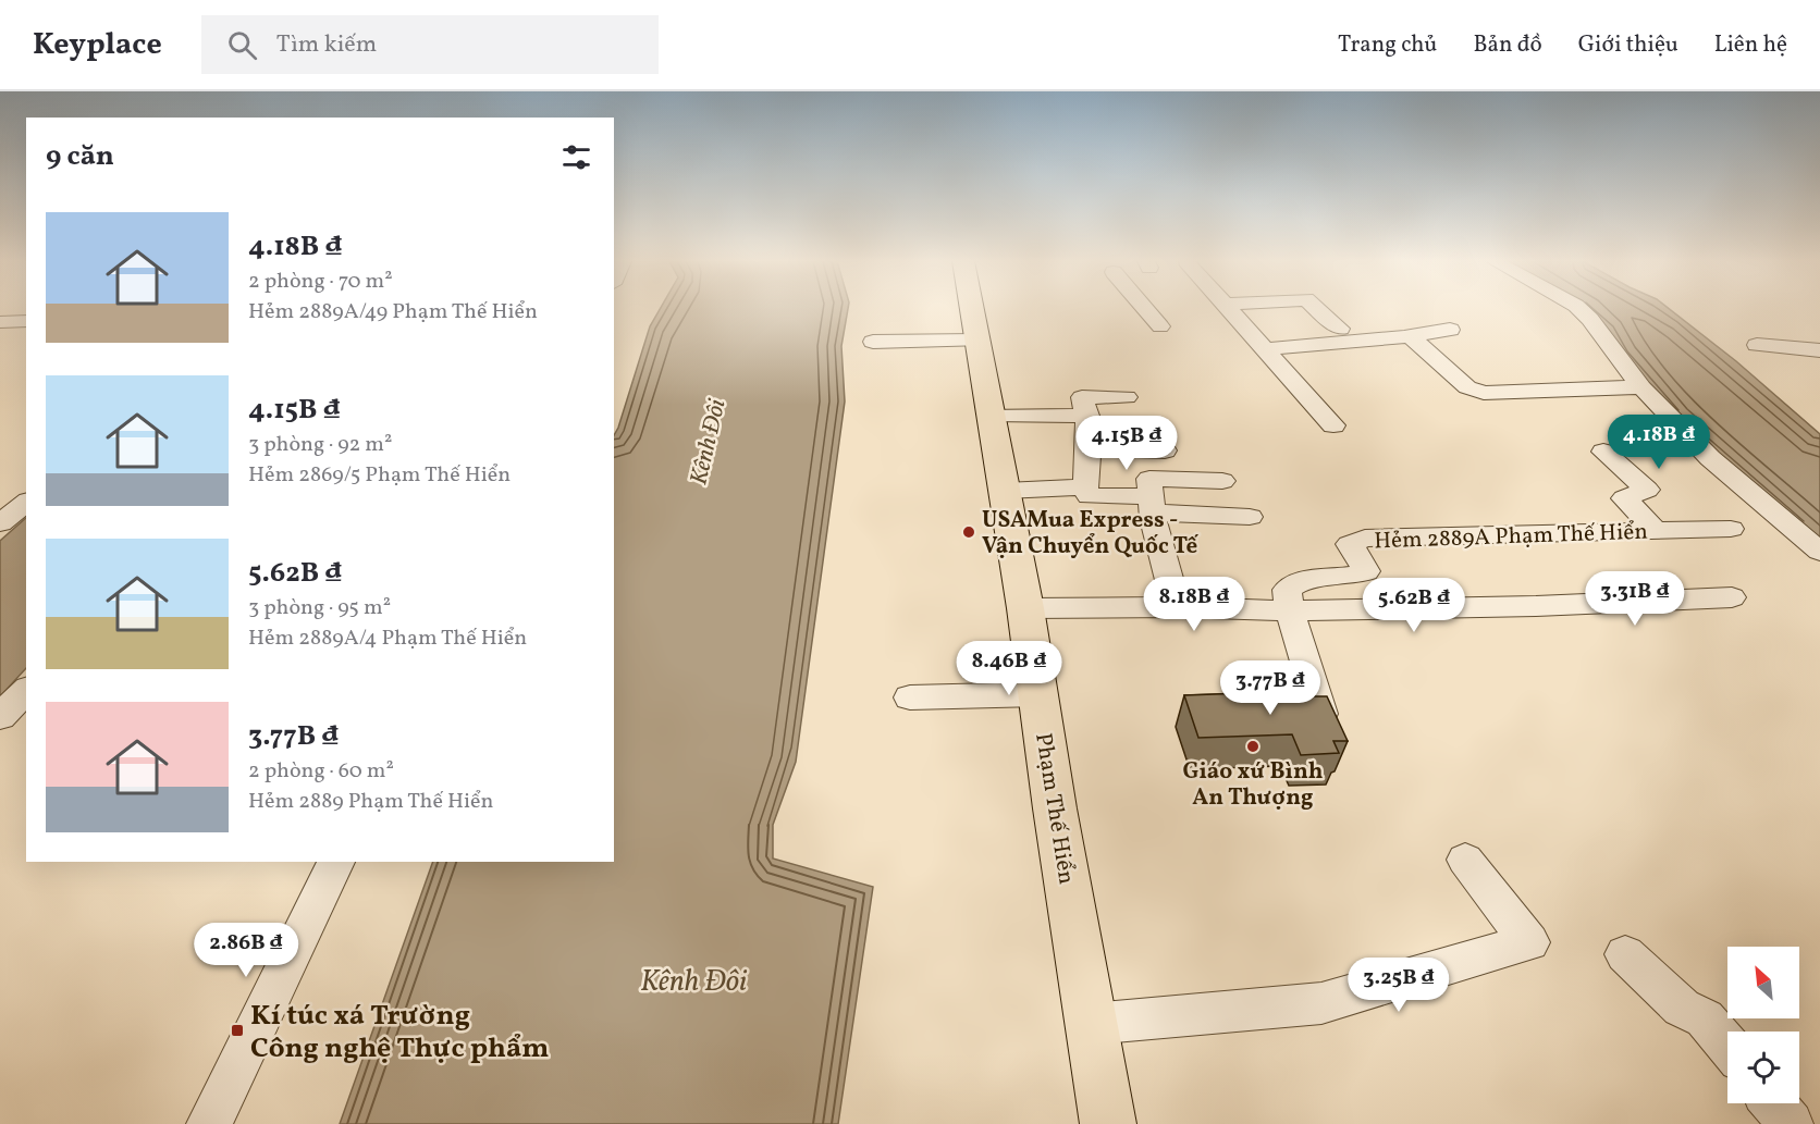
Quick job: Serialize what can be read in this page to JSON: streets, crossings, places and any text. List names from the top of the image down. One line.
{"streets":{"main road":["Phạm Thế Hiển"],"street":["Hẻm 2889A Phạm Thế Hiển"]},"water":["Kênh Đôi"],"places":{"other":["USAMua Express - Vận Chuyển Quốc Tế","Giáo xứ Bình An Thượng"],"transit":["Kí túc xá Trường Công nghệ Thực phẩm"]},"north":"top left","page":{"header":"Keyplace","search":"Tìm kiếm","nav":["Trang chủ","Bản đồ","Giới thiệu","Liên hệ"],"heading":"9 căn","list":[{"name":"4.18B ₫","note":"2 phòng · 70 m² · Hẻm 2889A/49 Phạm Thế Hiển"},{"name":"4.15B ₫","note":"3 phòng · 92 m² · Hẻm 2869/5 Phạm Thế Hiển"},{"name":"5.62B ₫","note":"3 phòng · 95 m² · Hẻm 2889A/4 Phạm Thế Hiển"},{"name":"3.77B ₫","note":"2 phòng · 60 m² · Hẻm 2889 Phạm Thế Hiển"}],"price":["4.18B ₫","4.15B ₫","3.31B ₫","8.18B ₫","5.62B ₫","8.46B ₫","3.77B ₫","2.86B ₫","3.25B ₫"]}}
